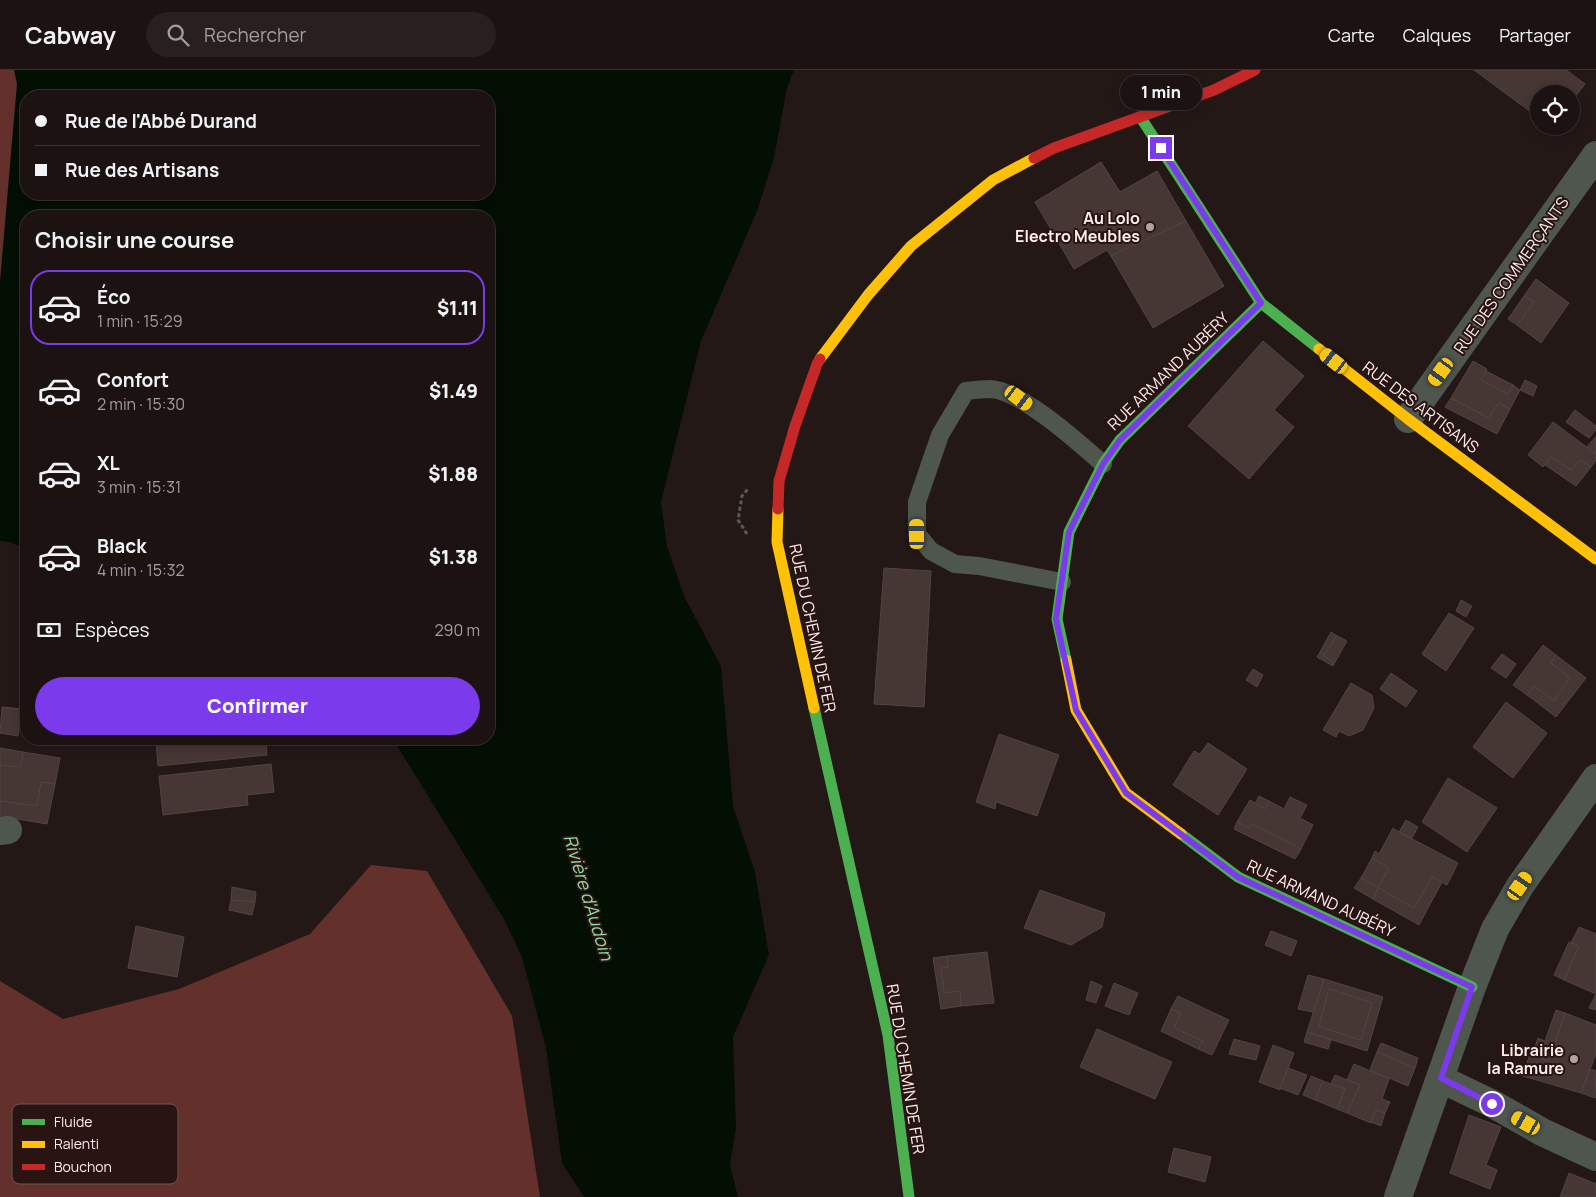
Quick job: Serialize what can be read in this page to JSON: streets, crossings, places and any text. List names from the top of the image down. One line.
{"streets":{"street":["RUE DES COMMERÇANTS","RUE ARMAND AUBÉRY","RUE DES ARTISANS","RUE DU CHEMIN DE FER"]},"crossings":[["RUE DES COMMERÇANTS","RUE DES ARTISANS"],["RUE ARMAND AUBÉRY","RUE DES ARTISANS"],["RUE DES ARTISANS","RUE DU CHEMIN DE FER"]],"water":["Rivière d'Audoin"],"places":["Au Lolo Electro Meubles","Librairie la Ramure"],"legend":["Fluide","Ralenti","Bouchon"],"page":{"header":"Cabway","search":"Rechercher","nav":["Carte","Calques","Partager"],"bubble":"1 min","banner":["Rue de l'Abbé Durand","Rue des Artisans"],"heading":"Choisir une course","list":[{"name":"Éco","note":"1 min · 15:29","value":"$1.11"},{"name":"Confort","note":"2 min · 15:30","value":"$1.49"},{"name":"XL","note":"3 min · 15:31","value":"$1.88"},{"name":"Black","note":"4 min · 15:32","value":"$1.38"}],"pay":["Espèces","290 m"],"buttons":"Confirmer"}}
